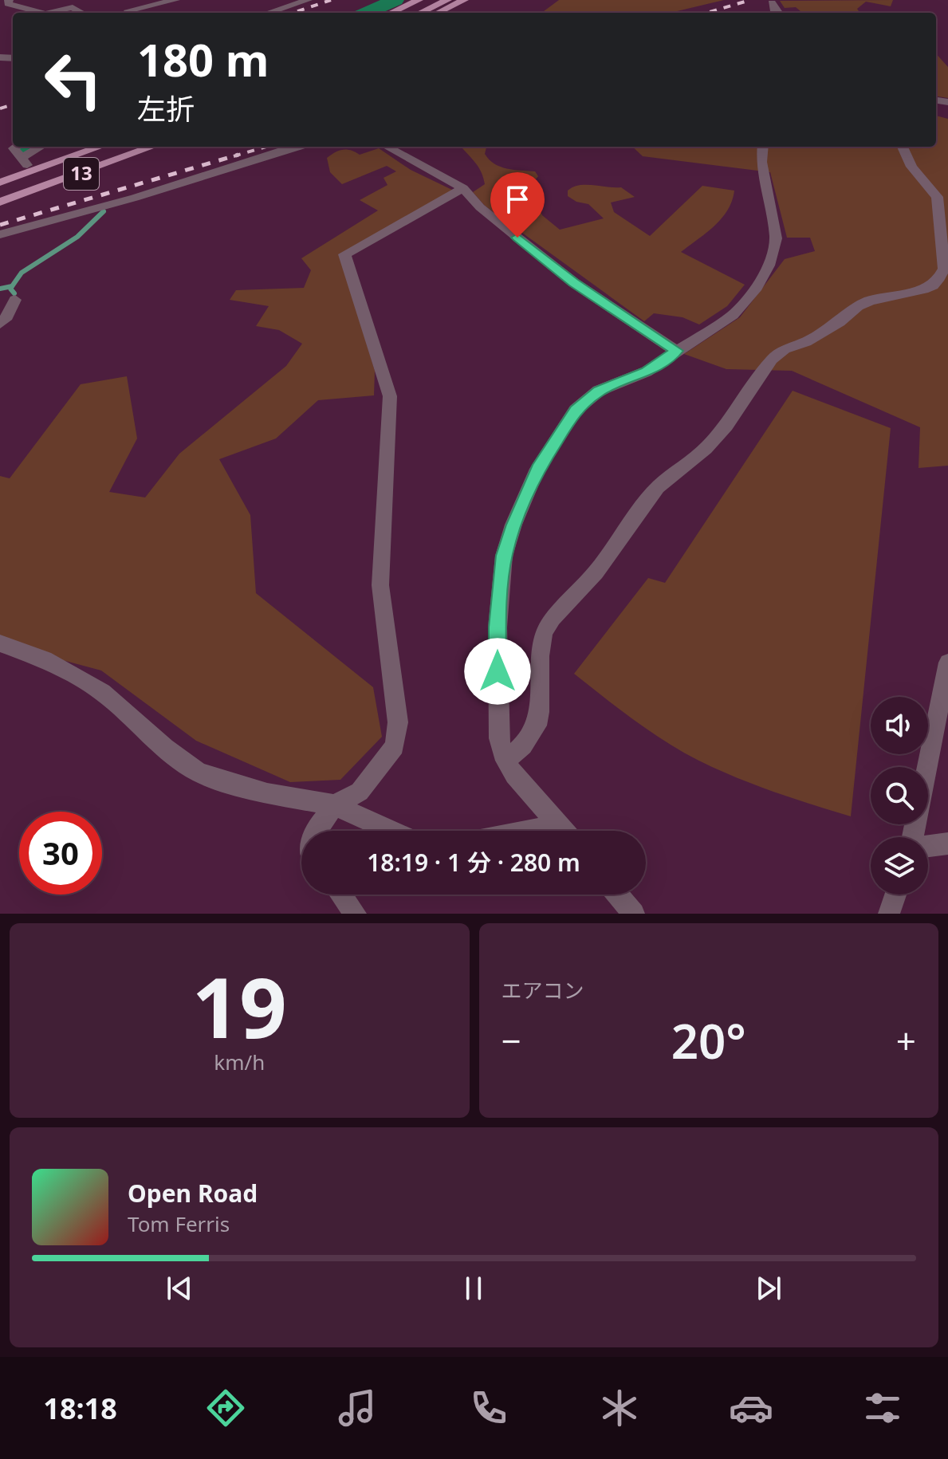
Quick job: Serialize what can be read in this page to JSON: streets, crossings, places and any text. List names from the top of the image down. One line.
{"streets":{"main road":["13"]},"page":{"turn":["180 m","左折"],"limit":"30","trip":"18:19 · 1 分 · 280 m","tile":[["19","km/h"],"エアコン"],"heat":["−","20°","+"],"song":["Open Road","Tom Ferris"],"tabs":"18:18"}}
